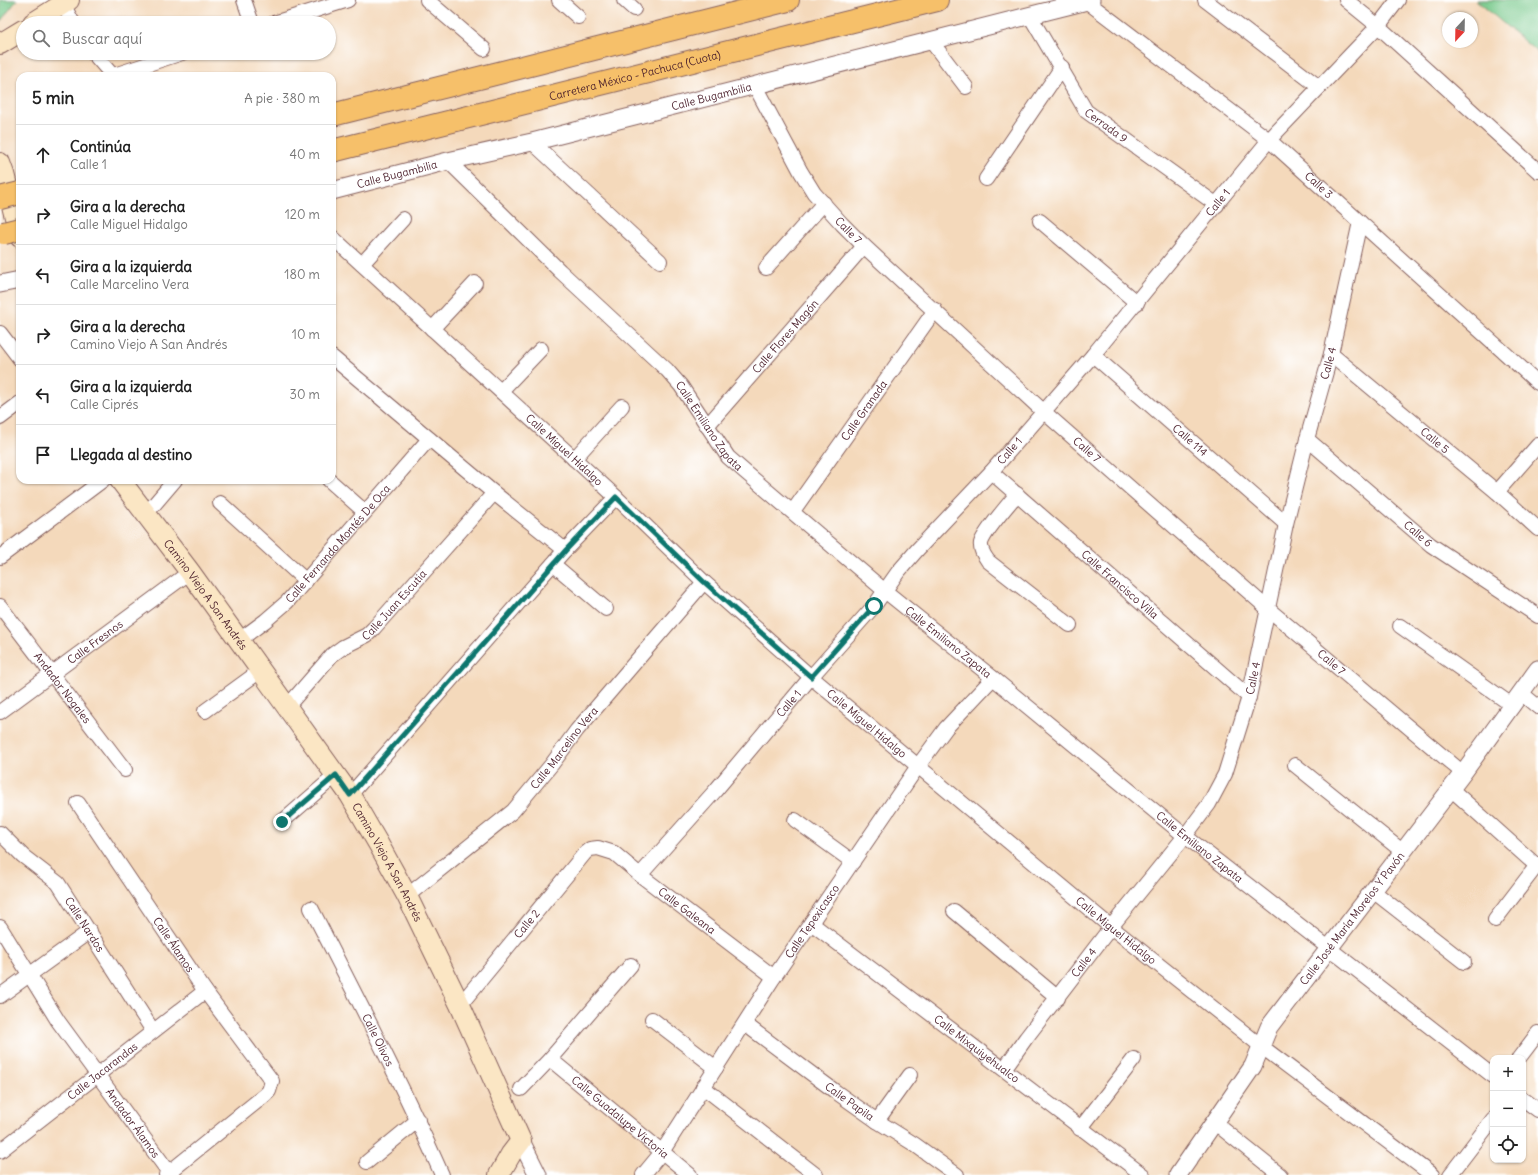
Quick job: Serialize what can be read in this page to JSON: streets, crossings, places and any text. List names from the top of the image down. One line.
{"streets":{"highway":["Carretera México - Pachuca (Cuota)"],"main road":["Camino Viejo A San Andrés"],"street":["Calle Bugambilia","Cerrada 9","Calle 3","Calle 1","Calle 7","Calle Flores Magón","Calle 4","Calle Granada","Calle Emiliano Zapata","Calle 114","Calle 5","Calle Miguel Hidalgo","Calle 6","Calle Fernando Montés De Oca","Calle Francisco Villa","Calle Juan Escutia","Calle Fresnos","Andador Nogales","Calle Marcelino Vera","Calle Galeana","Calle José María Morelos Y Pavón","Calle Tepexicasco","Calle 2","Calle Nardos","Calle Álamos","Calle Olivos","Calle Mixquiyehualco","Calle Jacarandas","Calle Papila","Calle Guadalupe Victoria","Andador Álamos"]},"crossings":[["Calle Bugambilia","Cerrada 9"],["Calle Bugambilia","Calle 3"],["Calle Bugambilia","Calle 7"],["Calle Bugambilia","Calle Emiliano Zapata"],["Cerrada 9","Calle 1"],["Calle 3","Calle 1"],["Calle 3","Calle 4"],["Calle 1","Calle 7"],["Calle 1","Calle Emiliano Zapata"],["Calle 1","Calle 114"],["Calle 1","Calle Miguel Hidalgo"],["Calle 1","Calle Francisco Villa"],["Calle 1","Calle Galeana"],["Calle 7","Calle Flores Magón"],["Calle 7","Calle 4"],["Calle 7","Calle Granada"],["Calle 7","Calle José María Morelos Y Pavón"],["Calle Flores Magón","Calle Emiliano Zapata"],["Calle 4","Calle Emiliano Zapata"],["Calle 4","Calle 114"],["Calle 4","Calle 5"],["Calle 4","Calle Miguel Hidalgo"],["Calle 4","Calle 6"],["Calle 4","Calle Francisco Villa"],["Calle 4","Calle Mixquiyehualco"],["Calle Granada","Calle Emiliano Zapata"],["Calle Emiliano Zapata","Calle José María Morelos Y Pavón"],["Calle Emiliano Zapata","Calle Tepexicasco"],["Calle Miguel Hidalgo","Calle Marcelino Vera"],["Calle Miguel Hidalgo","Calle José María Morelos Y Pavón"],["Calle Miguel Hidalgo","Calle Tepexicasco"],["Calle Fernando Montés De Oca","Camino Viejo A San Andrés"],["Camino Viejo A San Andrés","Calle Juan Escutia"],["Camino Viejo A San Andrés","Calle Fresnos"],["Camino Viejo A San Andrés","Calle Marcelino Vera"],["Camino Viejo A San Andrés","Calle 2"],["Calle Fresnos","Andador Nogales"],["Calle Galeana","Calle Tepexicasco"],["Calle Galeana","Calle 2"],["Calle Tepexicasco","Calle Mixquiyehualco"],["Calle Tepexicasco","Calle Papila"],["Calle Tepexicasco","Calle Guadalupe Victoria"],["Calle Nardos","Calle Jacarandas"],["Calle Álamos","Calle Jacarandas"],["Calle Álamos","Andador Álamos"],["Calle Jacarandas","Andador Álamos"]],"north":"bottom","page":{"search":"Buscar aquí","heading":["5 min","A pie · 380 m"],"list":[["Continúa","Calle 1","40 m"],["Gira a la derecha","Calle Miguel Hidalgo","120 m"],["Gira a la izquierda","Calle Marcelino Vera","180 m"],["Gira a la derecha","Camino Viejo A San Andrés","10 m"],["Gira a la izquierda","Calle Ciprés","30 m"],"Llegada al destino"],"map_buttons":["+","−"]}}
